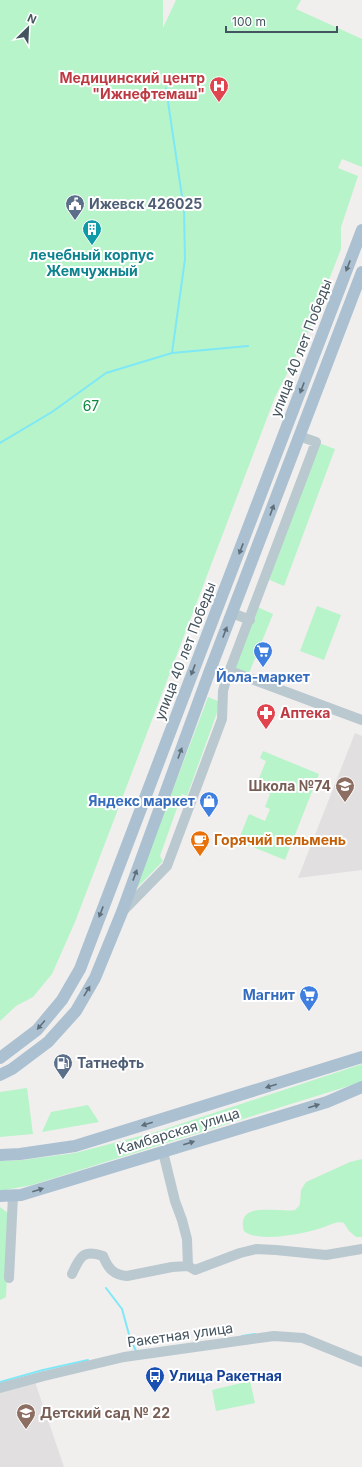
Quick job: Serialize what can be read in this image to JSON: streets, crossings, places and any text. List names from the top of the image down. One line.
{"streets":{"main road":["улица 40 лет Победы","Камбарская улица"],"street":["Ракетная улица"]},"parks":["67"],"places":{"hospital":["Медицинский центр \"Ижнефтемаш\""],"public building":["Ижевск 426025"],"building":["лечебный корпус Жемчужный"],"supermarket":["Йола-маркет","Магнит"],"pharmacy":["Аптека"],"school or university":["Школа №74","Детский сад № 22"],"shop":["Яндекс маркет"],"cafe":["Горячий пельмень"],"fuel station":["Татнефть"],"bus stop":["Улица Ракетная"]},"scale_bar":"100 m","north":"top right"}
